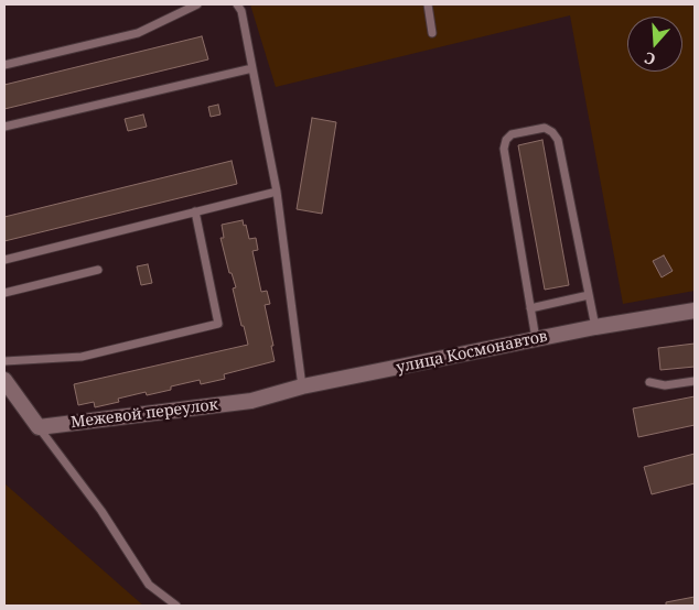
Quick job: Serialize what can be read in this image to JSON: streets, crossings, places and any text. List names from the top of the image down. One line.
{"streets":{"street":["улица Космонавтов","Межевой переулок"]},"crossings":[["улица Космонавтов","Межевой переулок"]],"north":"bottom"}
